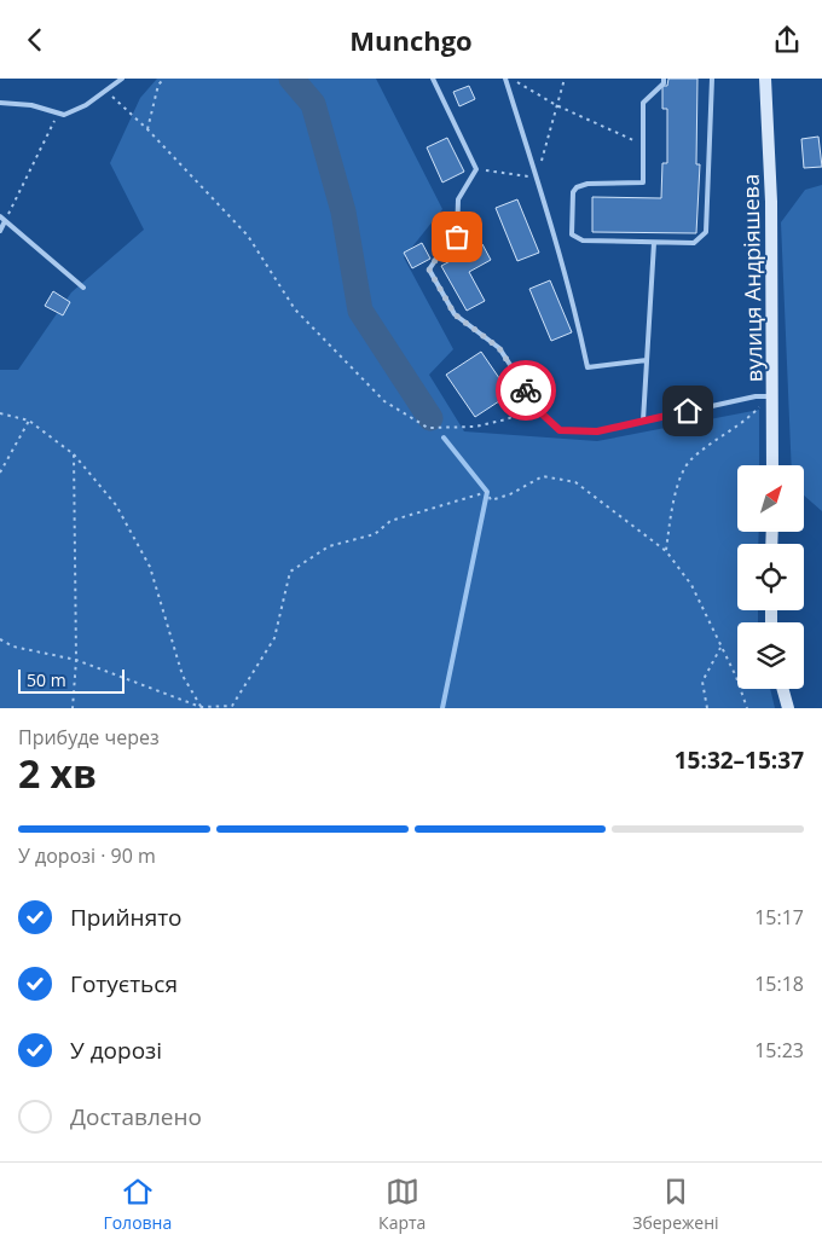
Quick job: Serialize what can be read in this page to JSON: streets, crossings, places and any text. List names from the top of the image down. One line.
{"streets":{"street":["вулиця Андріяшева"]},"scale_bar":"50 m","north":"top right","page":{"header":"Munchgo","scale":"50 m","heading":["2 хв","Прибуде через","15:32–15:37"],"bar":"У дорозі · 90 m","list":[["Прийнято","15:17"],["Готується","15:18"],["У дорозі","15:23"],"Доставлено"],"tabs":["Головна","Карта","Збережені"]}}
